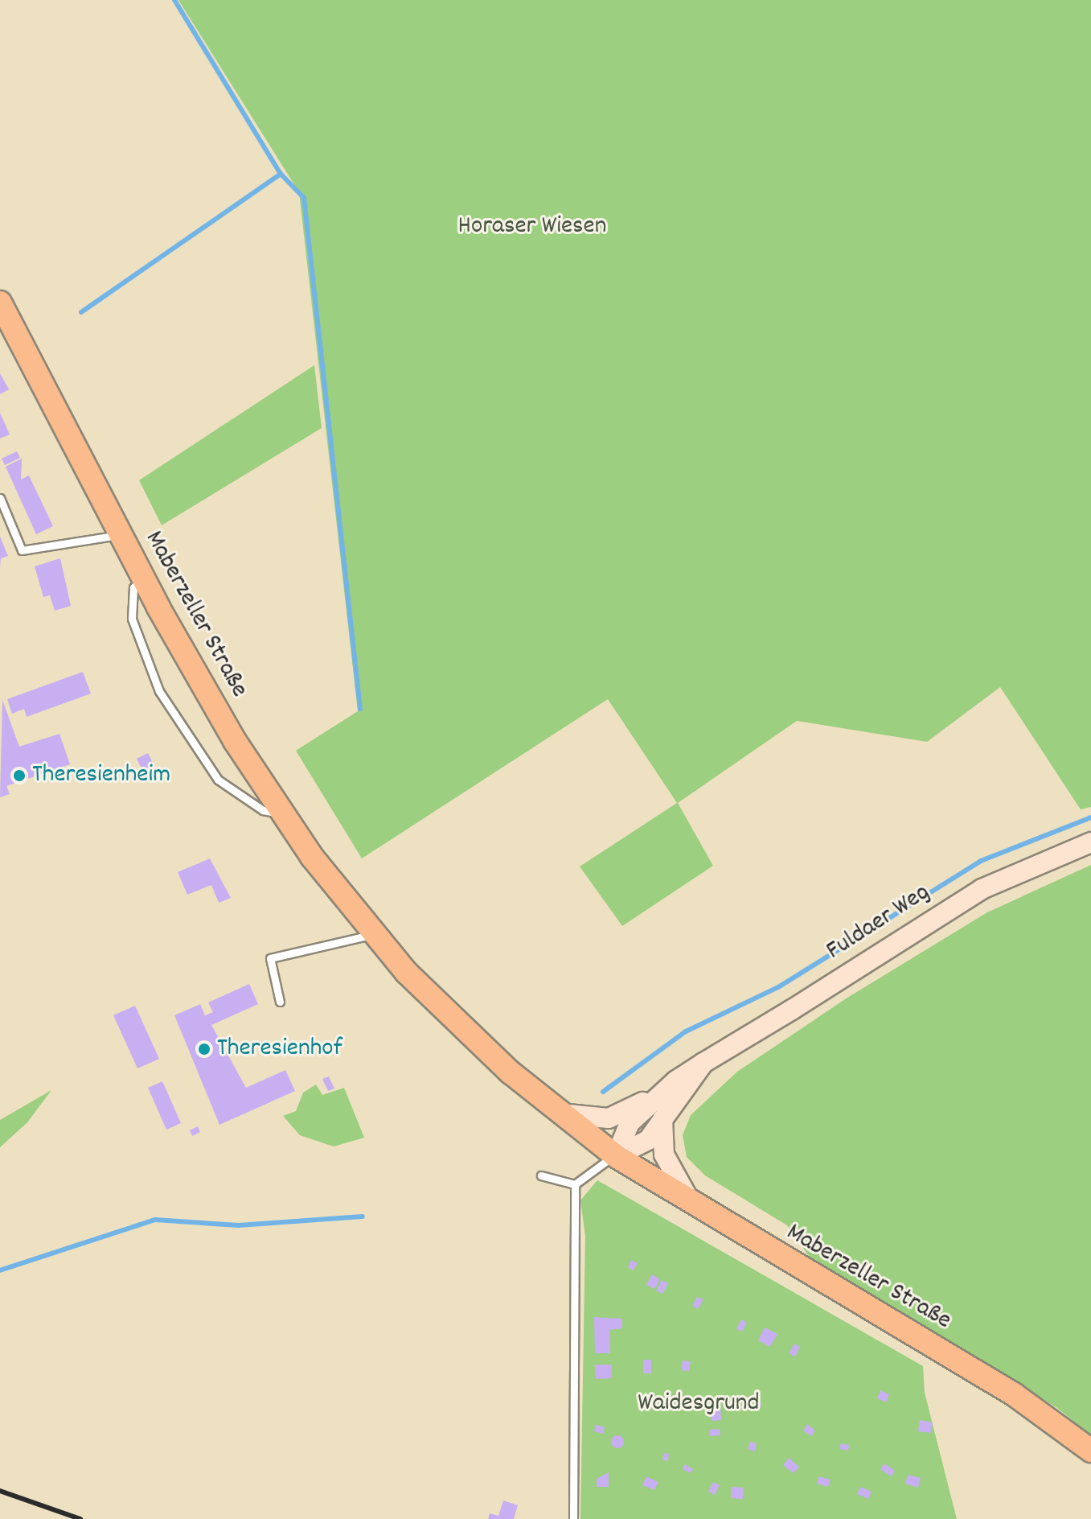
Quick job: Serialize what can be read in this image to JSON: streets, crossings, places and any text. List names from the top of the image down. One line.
{"streets":{"main road":["Maberzeller Straße","Fuldaer Weg"]},"crossings":[["Maberzeller Straße","Fuldaer Weg"]],"parks":["Horaser Wiesen","Waidesgrund"],"places":["Theresienheim","Theresienhof"]}
